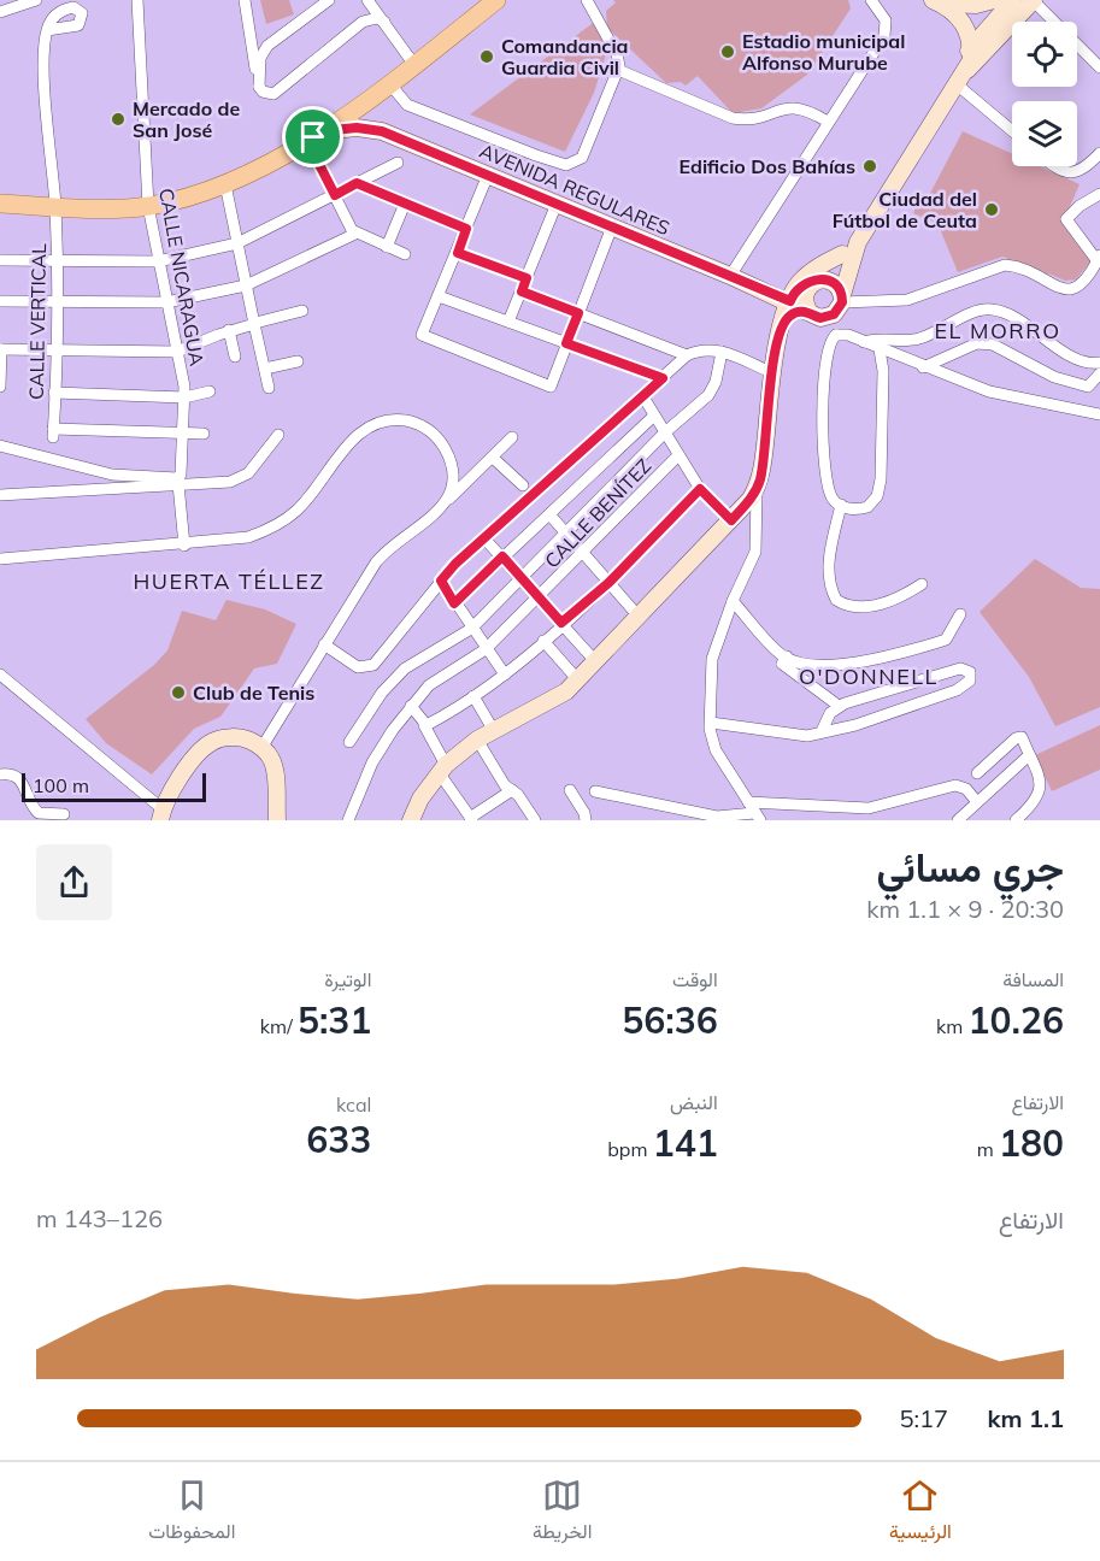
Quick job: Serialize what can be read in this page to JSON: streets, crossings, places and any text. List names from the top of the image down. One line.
{"streets":{"main road":["AVENIDA REGULARES"],"street":["CALLE NICARAGUA","CALLE VERTICAL","CALLE BENÍTEZ"]},"crossings":[["CALLE NICARAGUA","CALLE VERTICAL"]],"districts":["EL MORRO","HUERTA TÉLLEZ","O'DONNELL"],"places":["Estadio municipal Alfonso Murube","Comandancia Guardia Civil","Mercado de San José","Edificio Dos Bahías","Ciudad del Fútbol de Ceuta","Club de Tenis"],"scale_bar":"100 m","page":{"scale":"100 m","heading":["جري مسائي","20:30 · 9 × 1.1 km"],"stats":[["المسافة","10.26 km"],["الوقت","56:36"],["الوتيرة","5:31 /km"],["الارتفاع","180 m"],["النبض","141 bpm"],["kcal","633"]],"chart":["الارتفاع","126–143 m"],"list":[{"name":"1.1 km","note":"5:17"}],"tabs":["الرئيسية","الخريطة","المحفوظات"]}}
